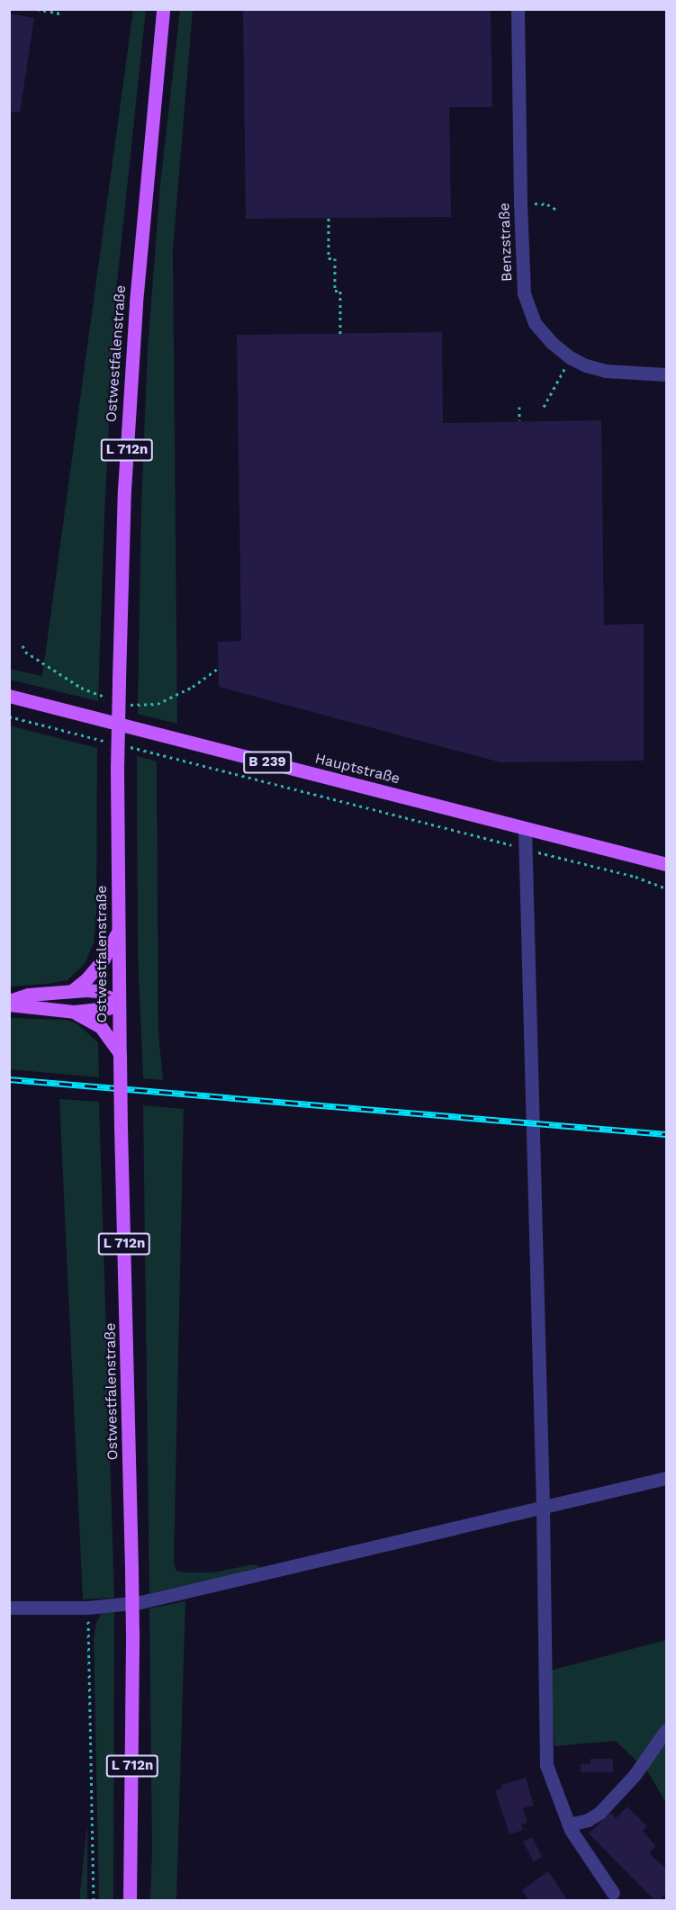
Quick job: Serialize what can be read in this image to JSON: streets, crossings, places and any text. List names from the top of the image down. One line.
{"streets":{"main road":["Ostwestfalenstraße","L 712n","B 239","Hauptstraße"],"street":["Benzstraße"]}}
